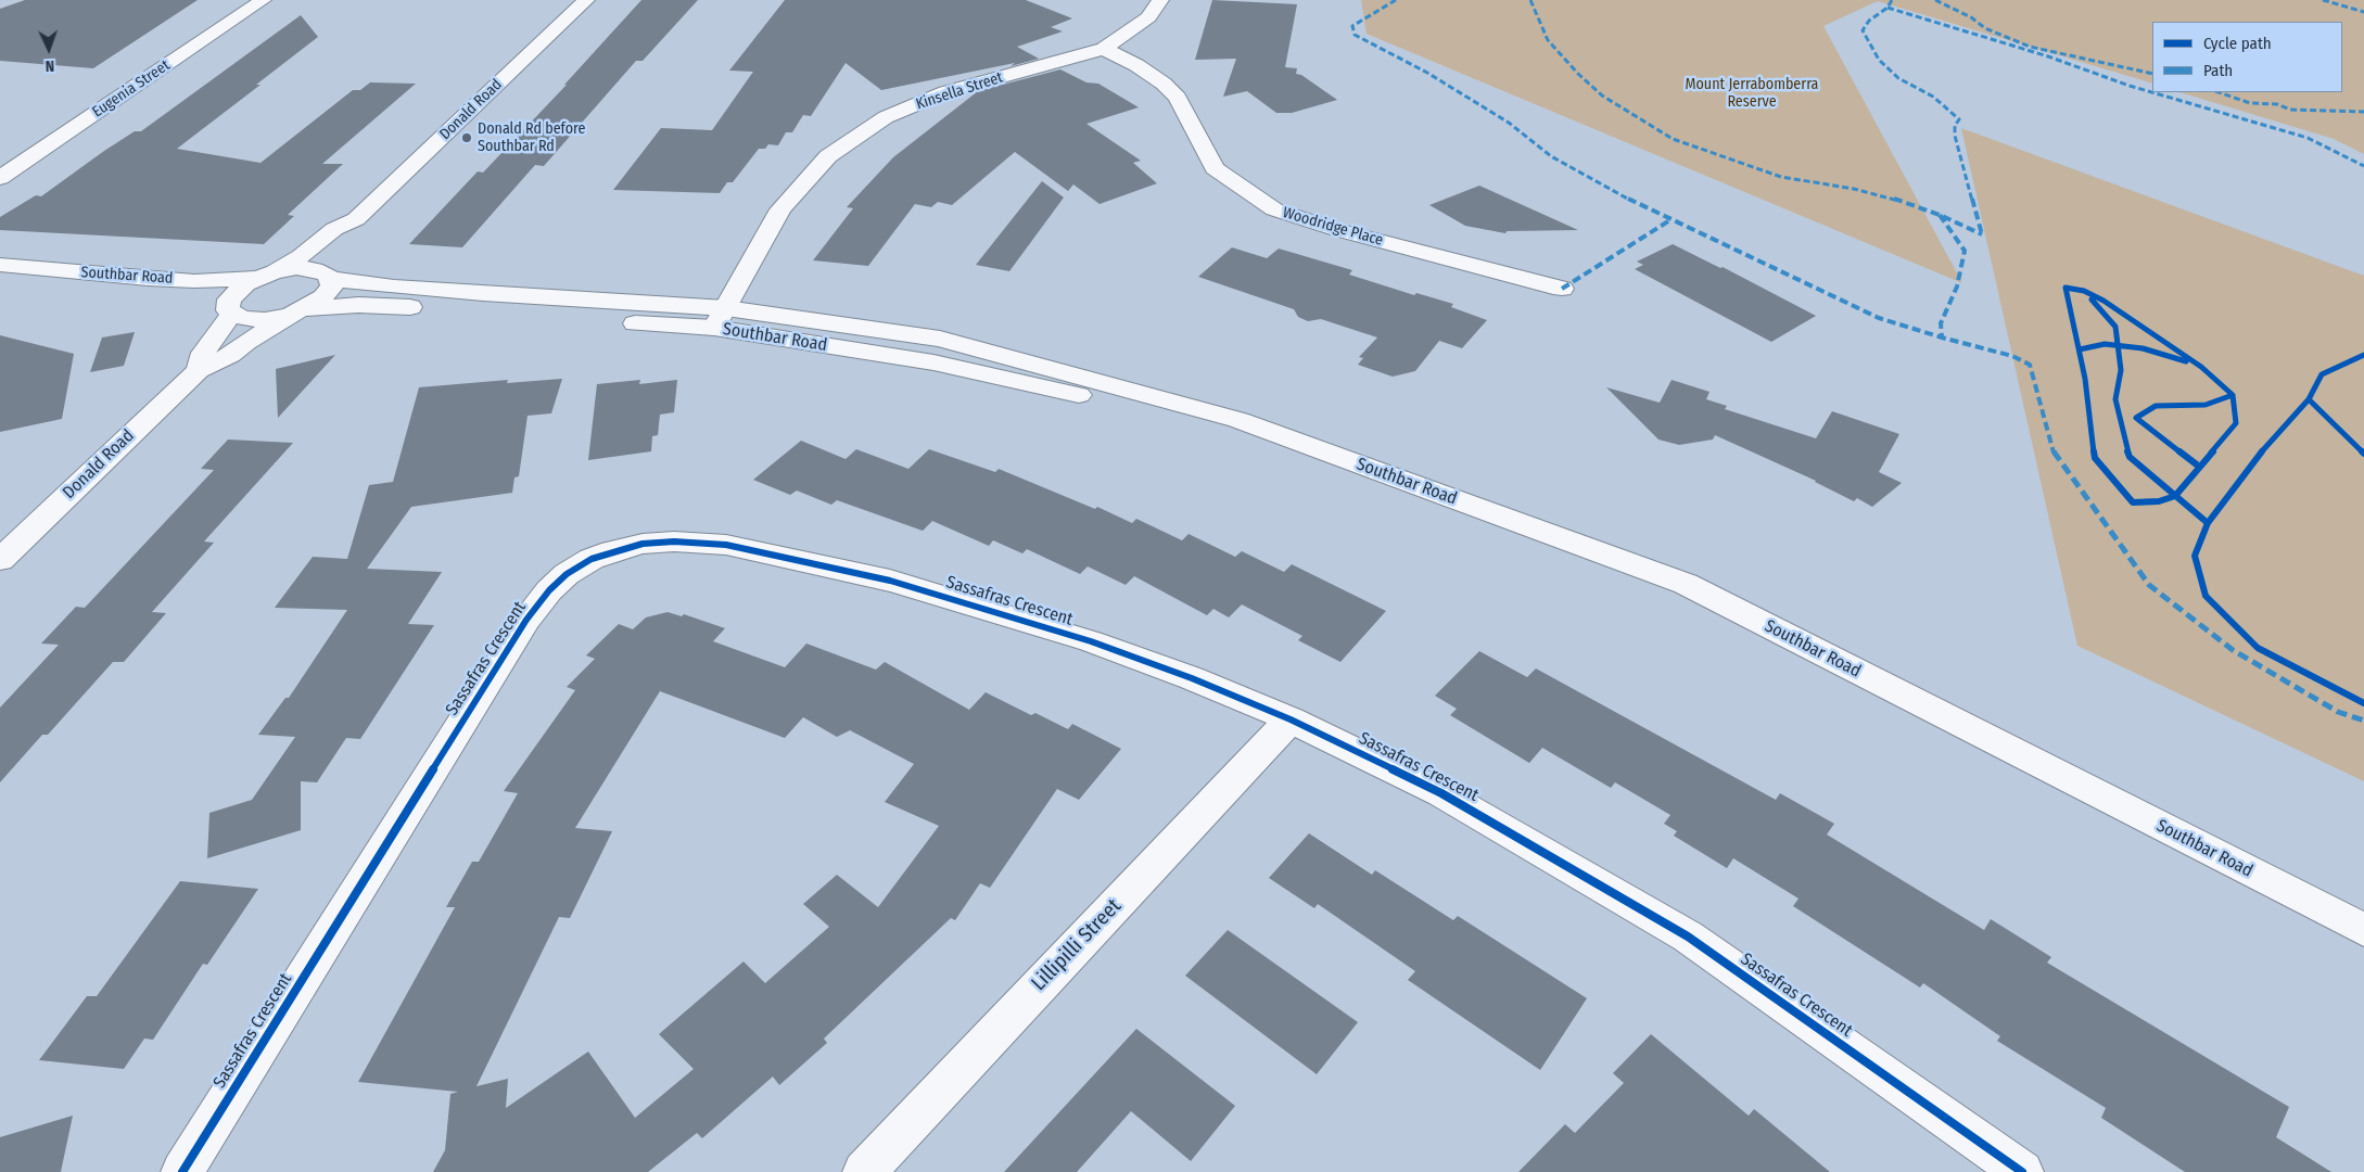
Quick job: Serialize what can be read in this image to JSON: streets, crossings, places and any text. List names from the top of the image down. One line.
{"streets":{"street":["Eugenia Street","Kinsella Street","Donald Road","Woodridge Place","Southbar Road","Sassafras Crescent","Lillipilli Street"]},"crossings":[["Kinsella Street","Woodridge Place"],["Kinsella Street","Southbar Road"],["Donald Road","Southbar Road"],["Sassafras Crescent","Lillipilli Street"]],"parks":["Mount Jerrabomberra Reserve"],"places":["Donald Rd before Southbar Rd"],"legend":["Cycle path","Path"],"north":"bottom"}
